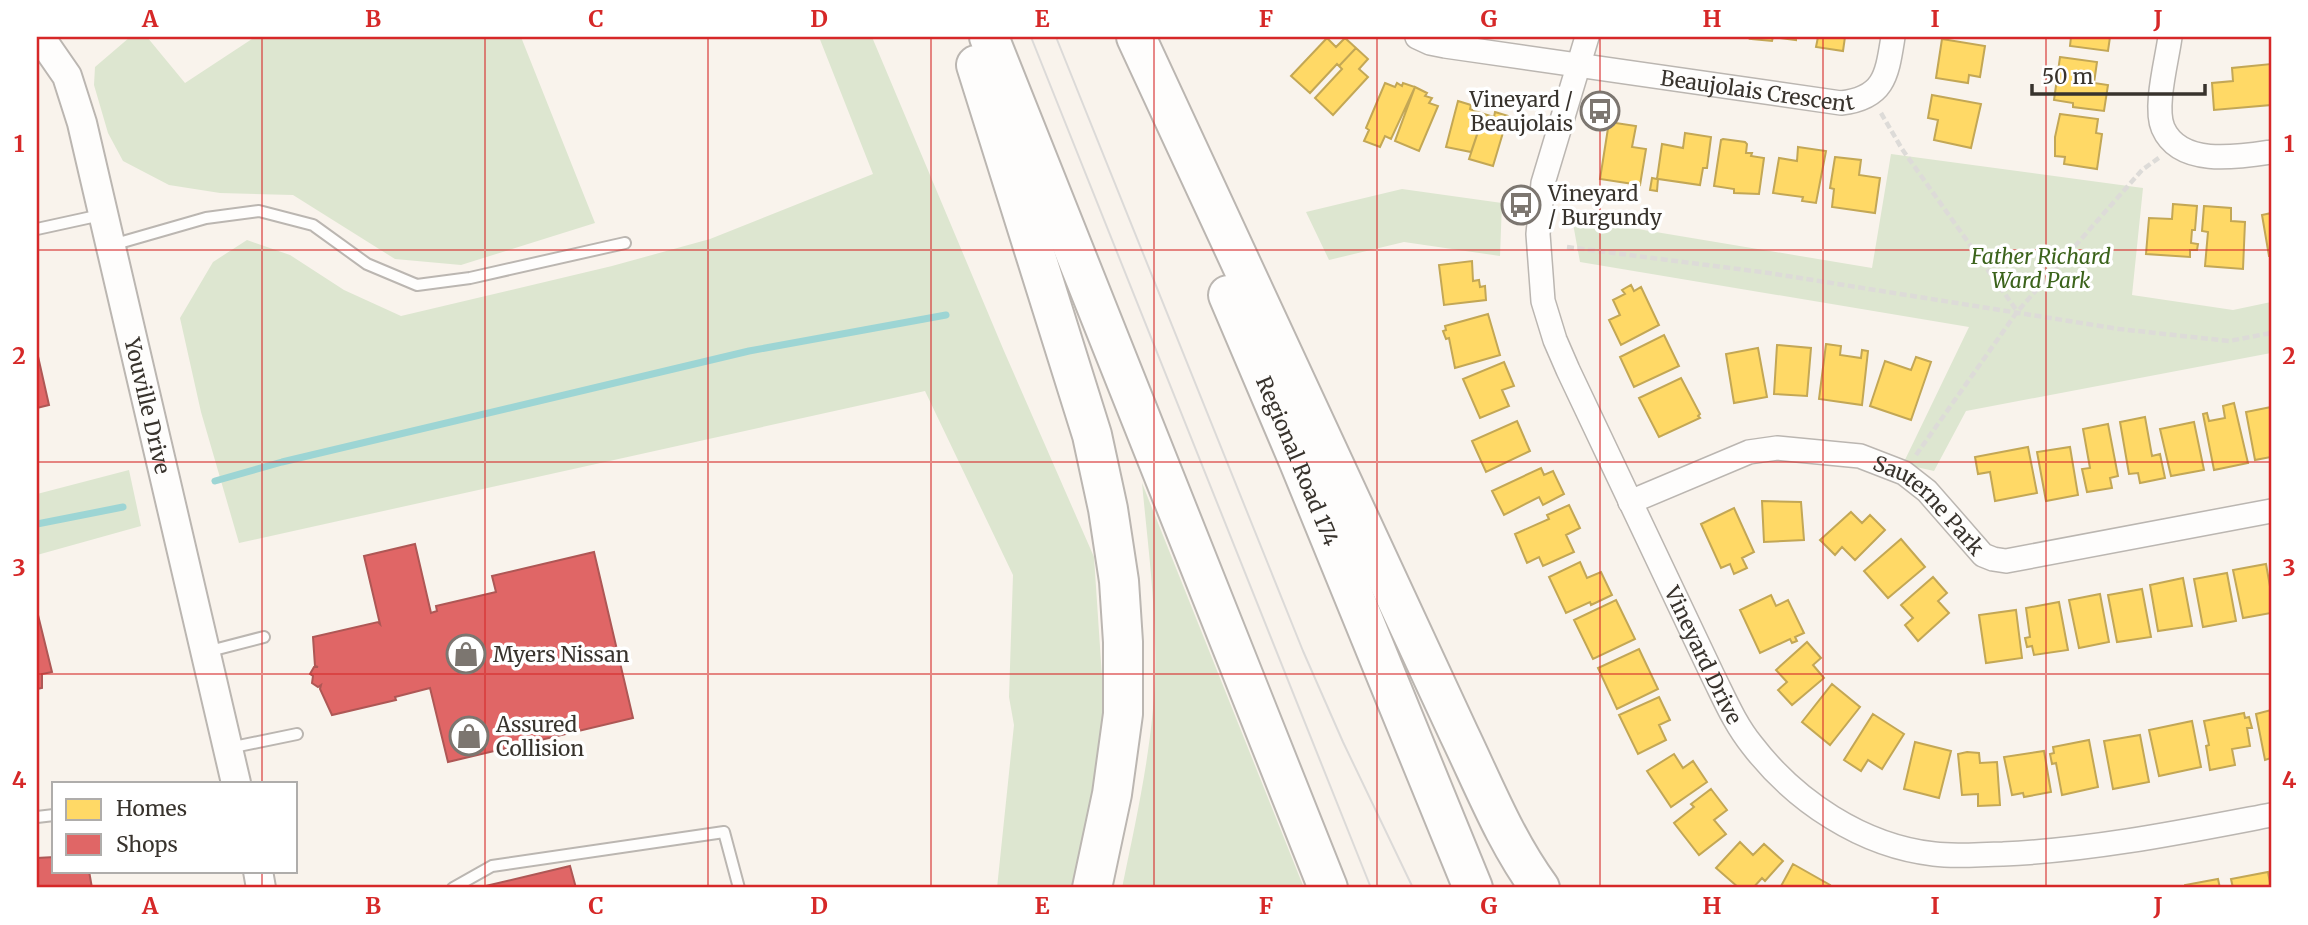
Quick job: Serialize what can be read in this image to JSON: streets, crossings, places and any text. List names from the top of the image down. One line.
{"streets":{"highway":["Regional Road 174"],"street":["Beaujolais Crescent","Youville Drive","Sauterne Park","Vineyard Drive"]},"crossings":[["Beaujolais Crescent","Vineyard Drive"],["Sauterne Park","Vineyard Drive"]],"parks":["Father Richard Ward Park"],"places":{"bus stop":["Vineyard / Beaujolais","Vineyard / Burgundy"],"shop":["Myers Nissan","Assured Collision"]},"legend":["Homes","Shops"],"scale_bar":"50 m","grid":{"columns":["A","B","C","D","E","F","G","H","I","J"],"rows":["1","2","3","4"]}}
